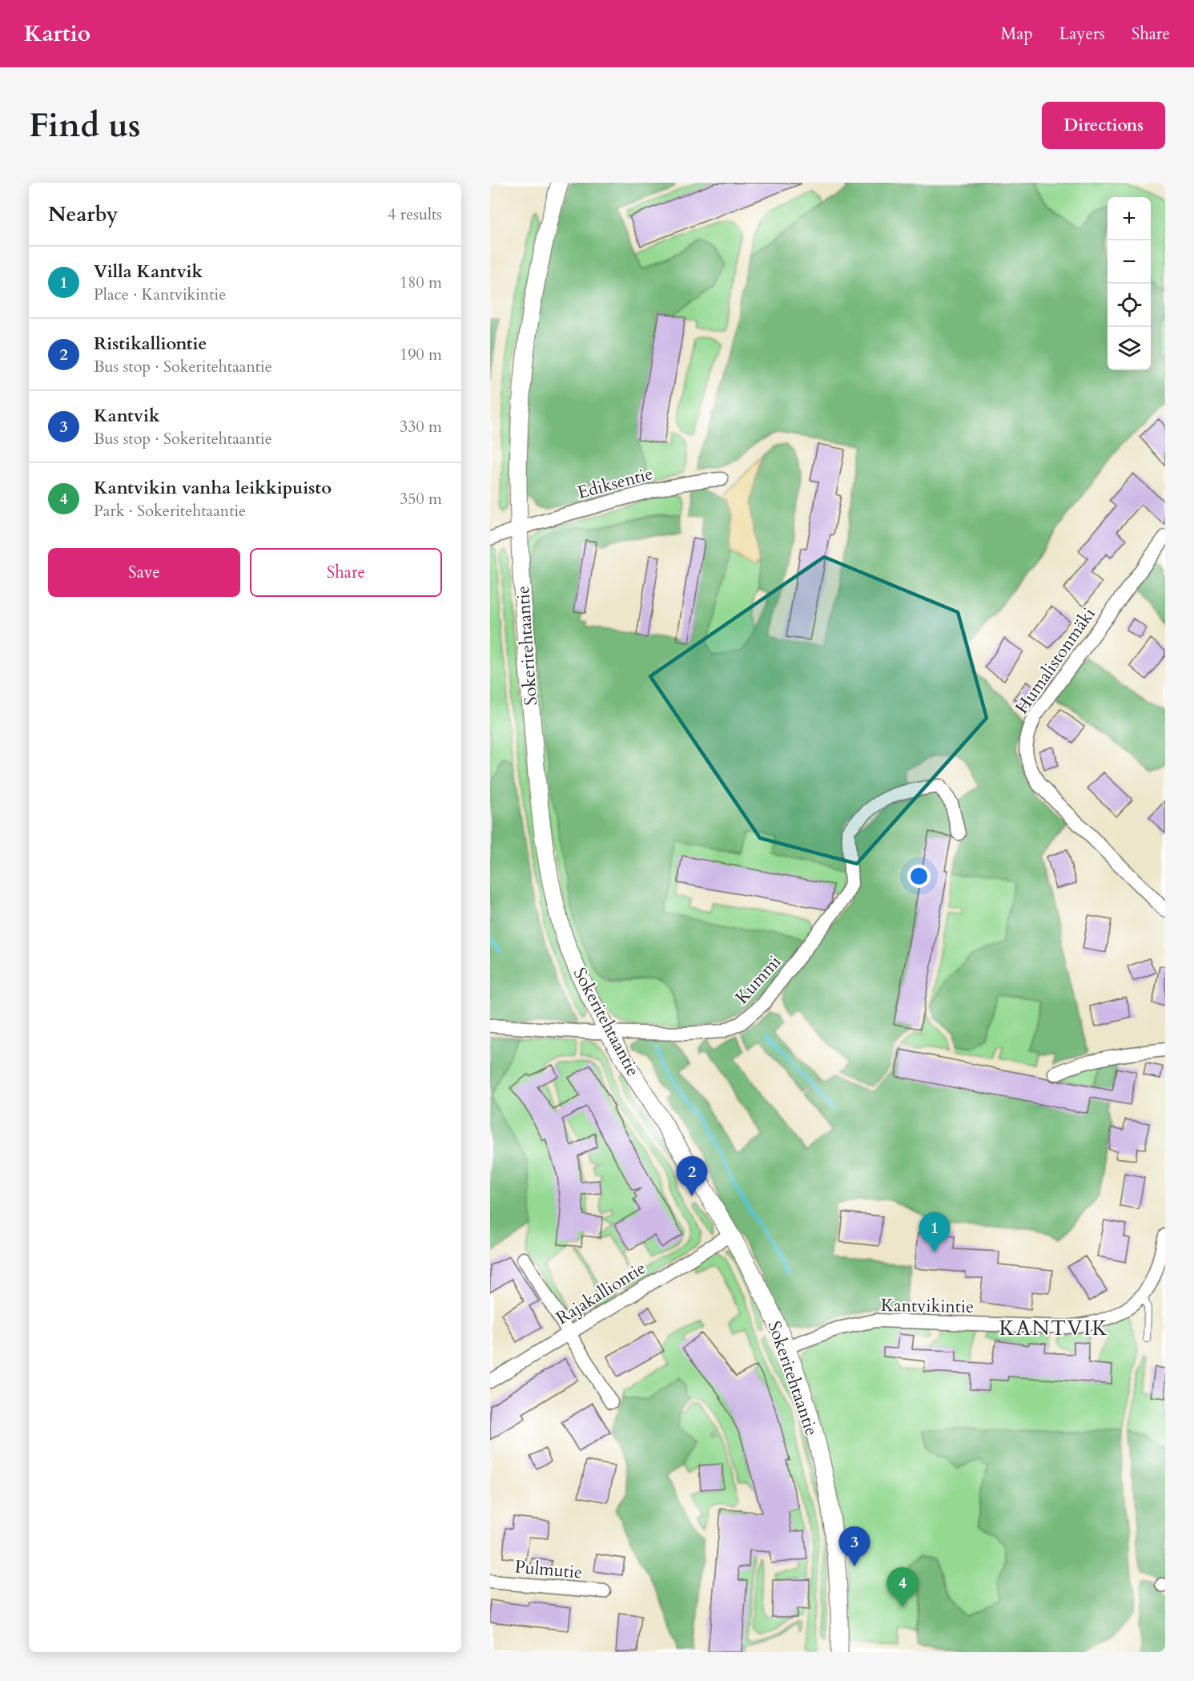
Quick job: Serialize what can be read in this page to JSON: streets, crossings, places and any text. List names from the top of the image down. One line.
{"streets":{"street":["Ediksentie","Sokeritehtaantie","Humalistonmäki","Kummi","Rajakalliontie","Kantvikintie","Pulmutie"]},"crossings":[["Ediksentie","Sokeritehtaantie"],["Sokeritehtaantie","Kummi"],["Sokeritehtaantie","Rajakalliontie"],["Sokeritehtaantie","Kantvikintie"]],"districts":["KANTVIK"],"page":{"header":"Kartio","nav":["Map","Layers","Share"],"buttons":["Directions",["Save","Share"]],"title":"Find us","heading":["Nearby","4 results"],"map_buttons":["+","−"],"list":[{"mark":"1","name":"Villa Kantvik","note":"Place · Kantvikintie","value":"180 m"},{"mark":"2","name":"Ristikalliontie","note":"Bus stop · Sokeritehtaantie","value":"190 m"},{"mark":"3","name":"Kantvik","note":"Bus stop · Sokeritehtaantie","value":"330 m"},{"mark":"4","name":"Kantvikin vanha leikkipuisto","note":"Park · Sokeritehtaantie","value":"350 m"}],"pins":["2","1","3","4"]}}
